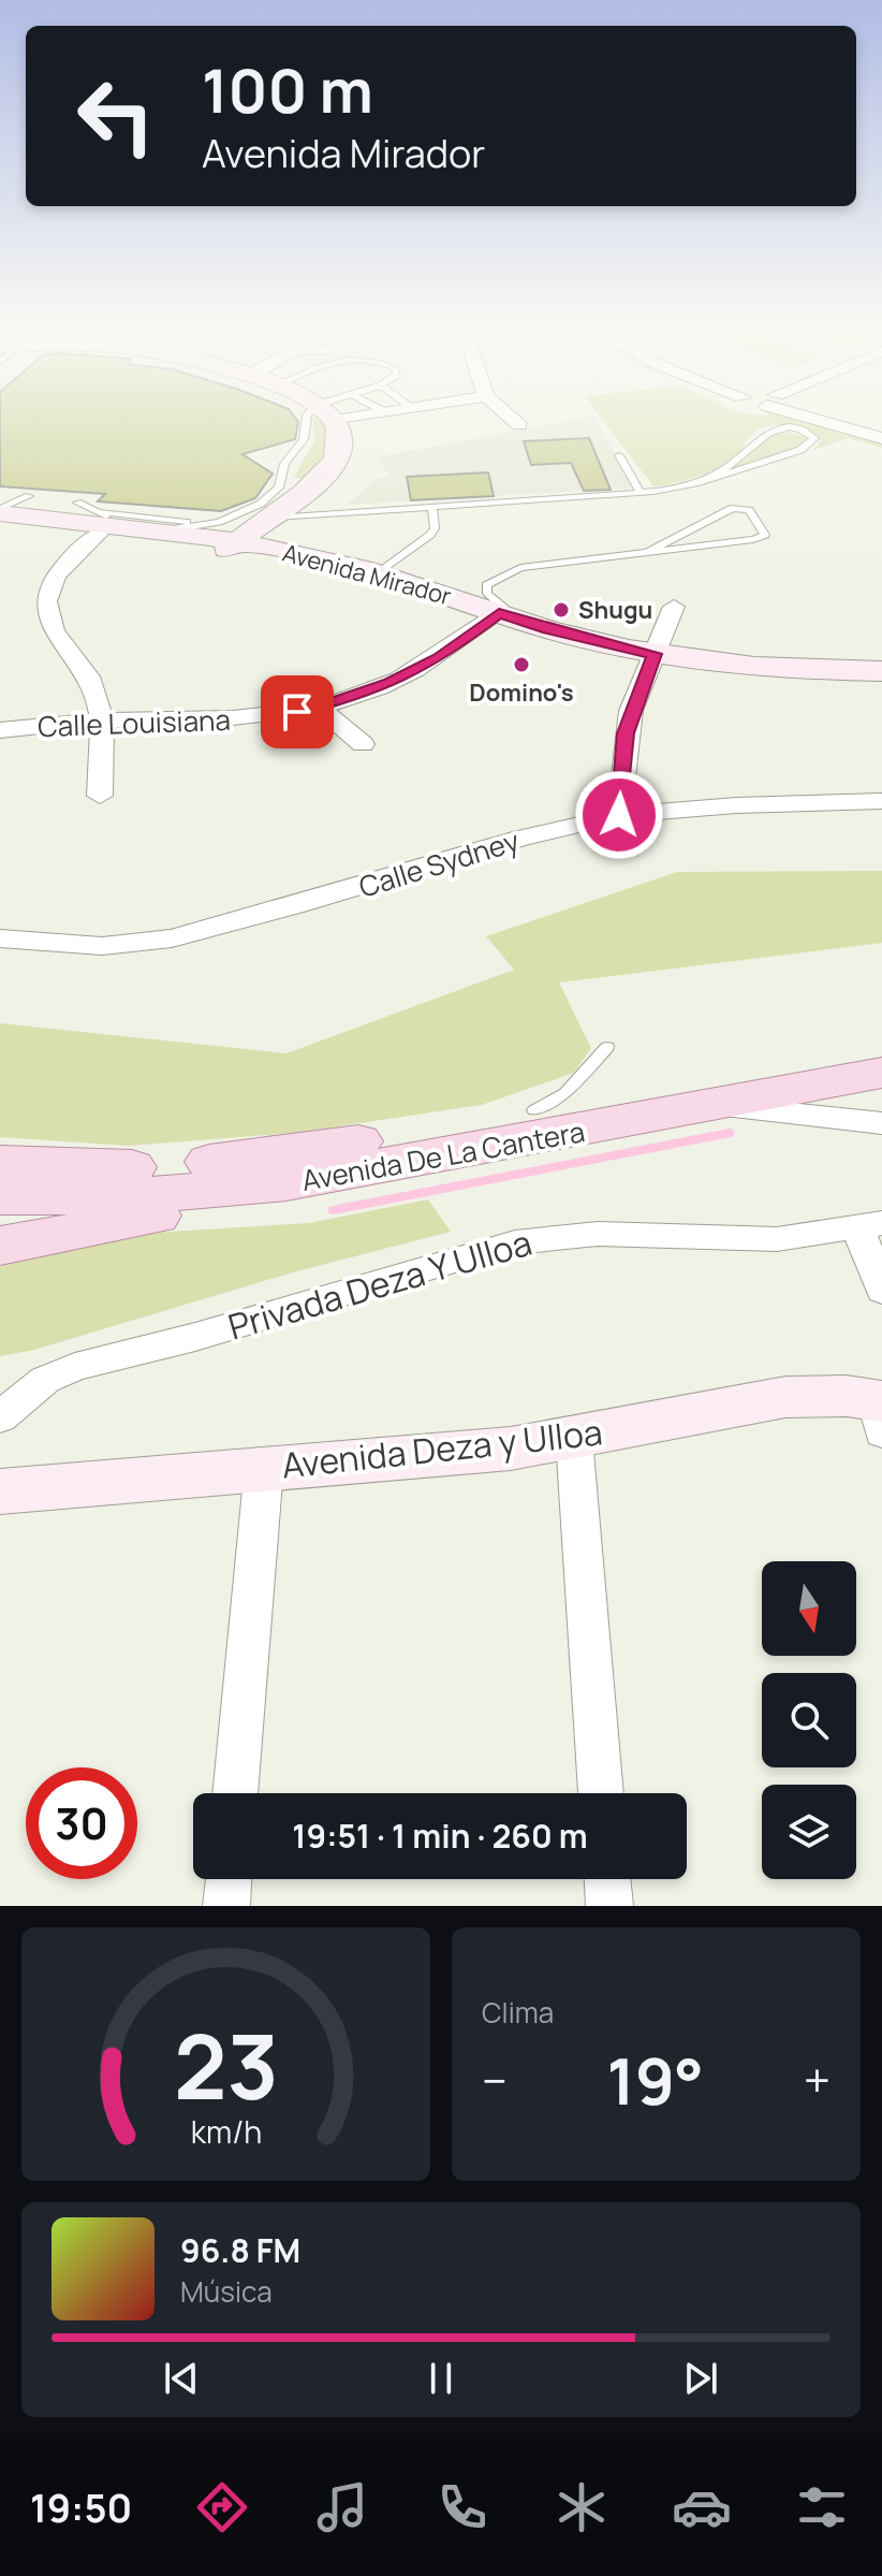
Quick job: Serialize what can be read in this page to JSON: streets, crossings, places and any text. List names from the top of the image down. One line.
{"streets":{"main road":["Avenida Mirador","Avenida De La Cantera","Avenida Deza y Ulloa"],"street":["Calle Louisiana","Calle Sydney","Privada Deza Y Ulloa"]},"crossings":[["Avenida Mirador","Calle Louisiana"]],"places":["Shugu","Domino's"],"north":"bottom","page":{"turn":["100 m","Avenida Mirador"],"limit":"30","trip":"19:51 · 1 min · 260 m","tile":"Clima","heat":["−","19°","+"],"song":["96.8 FM","Música"],"tabs":"19:50","gauge":["23","km/h"]}}
